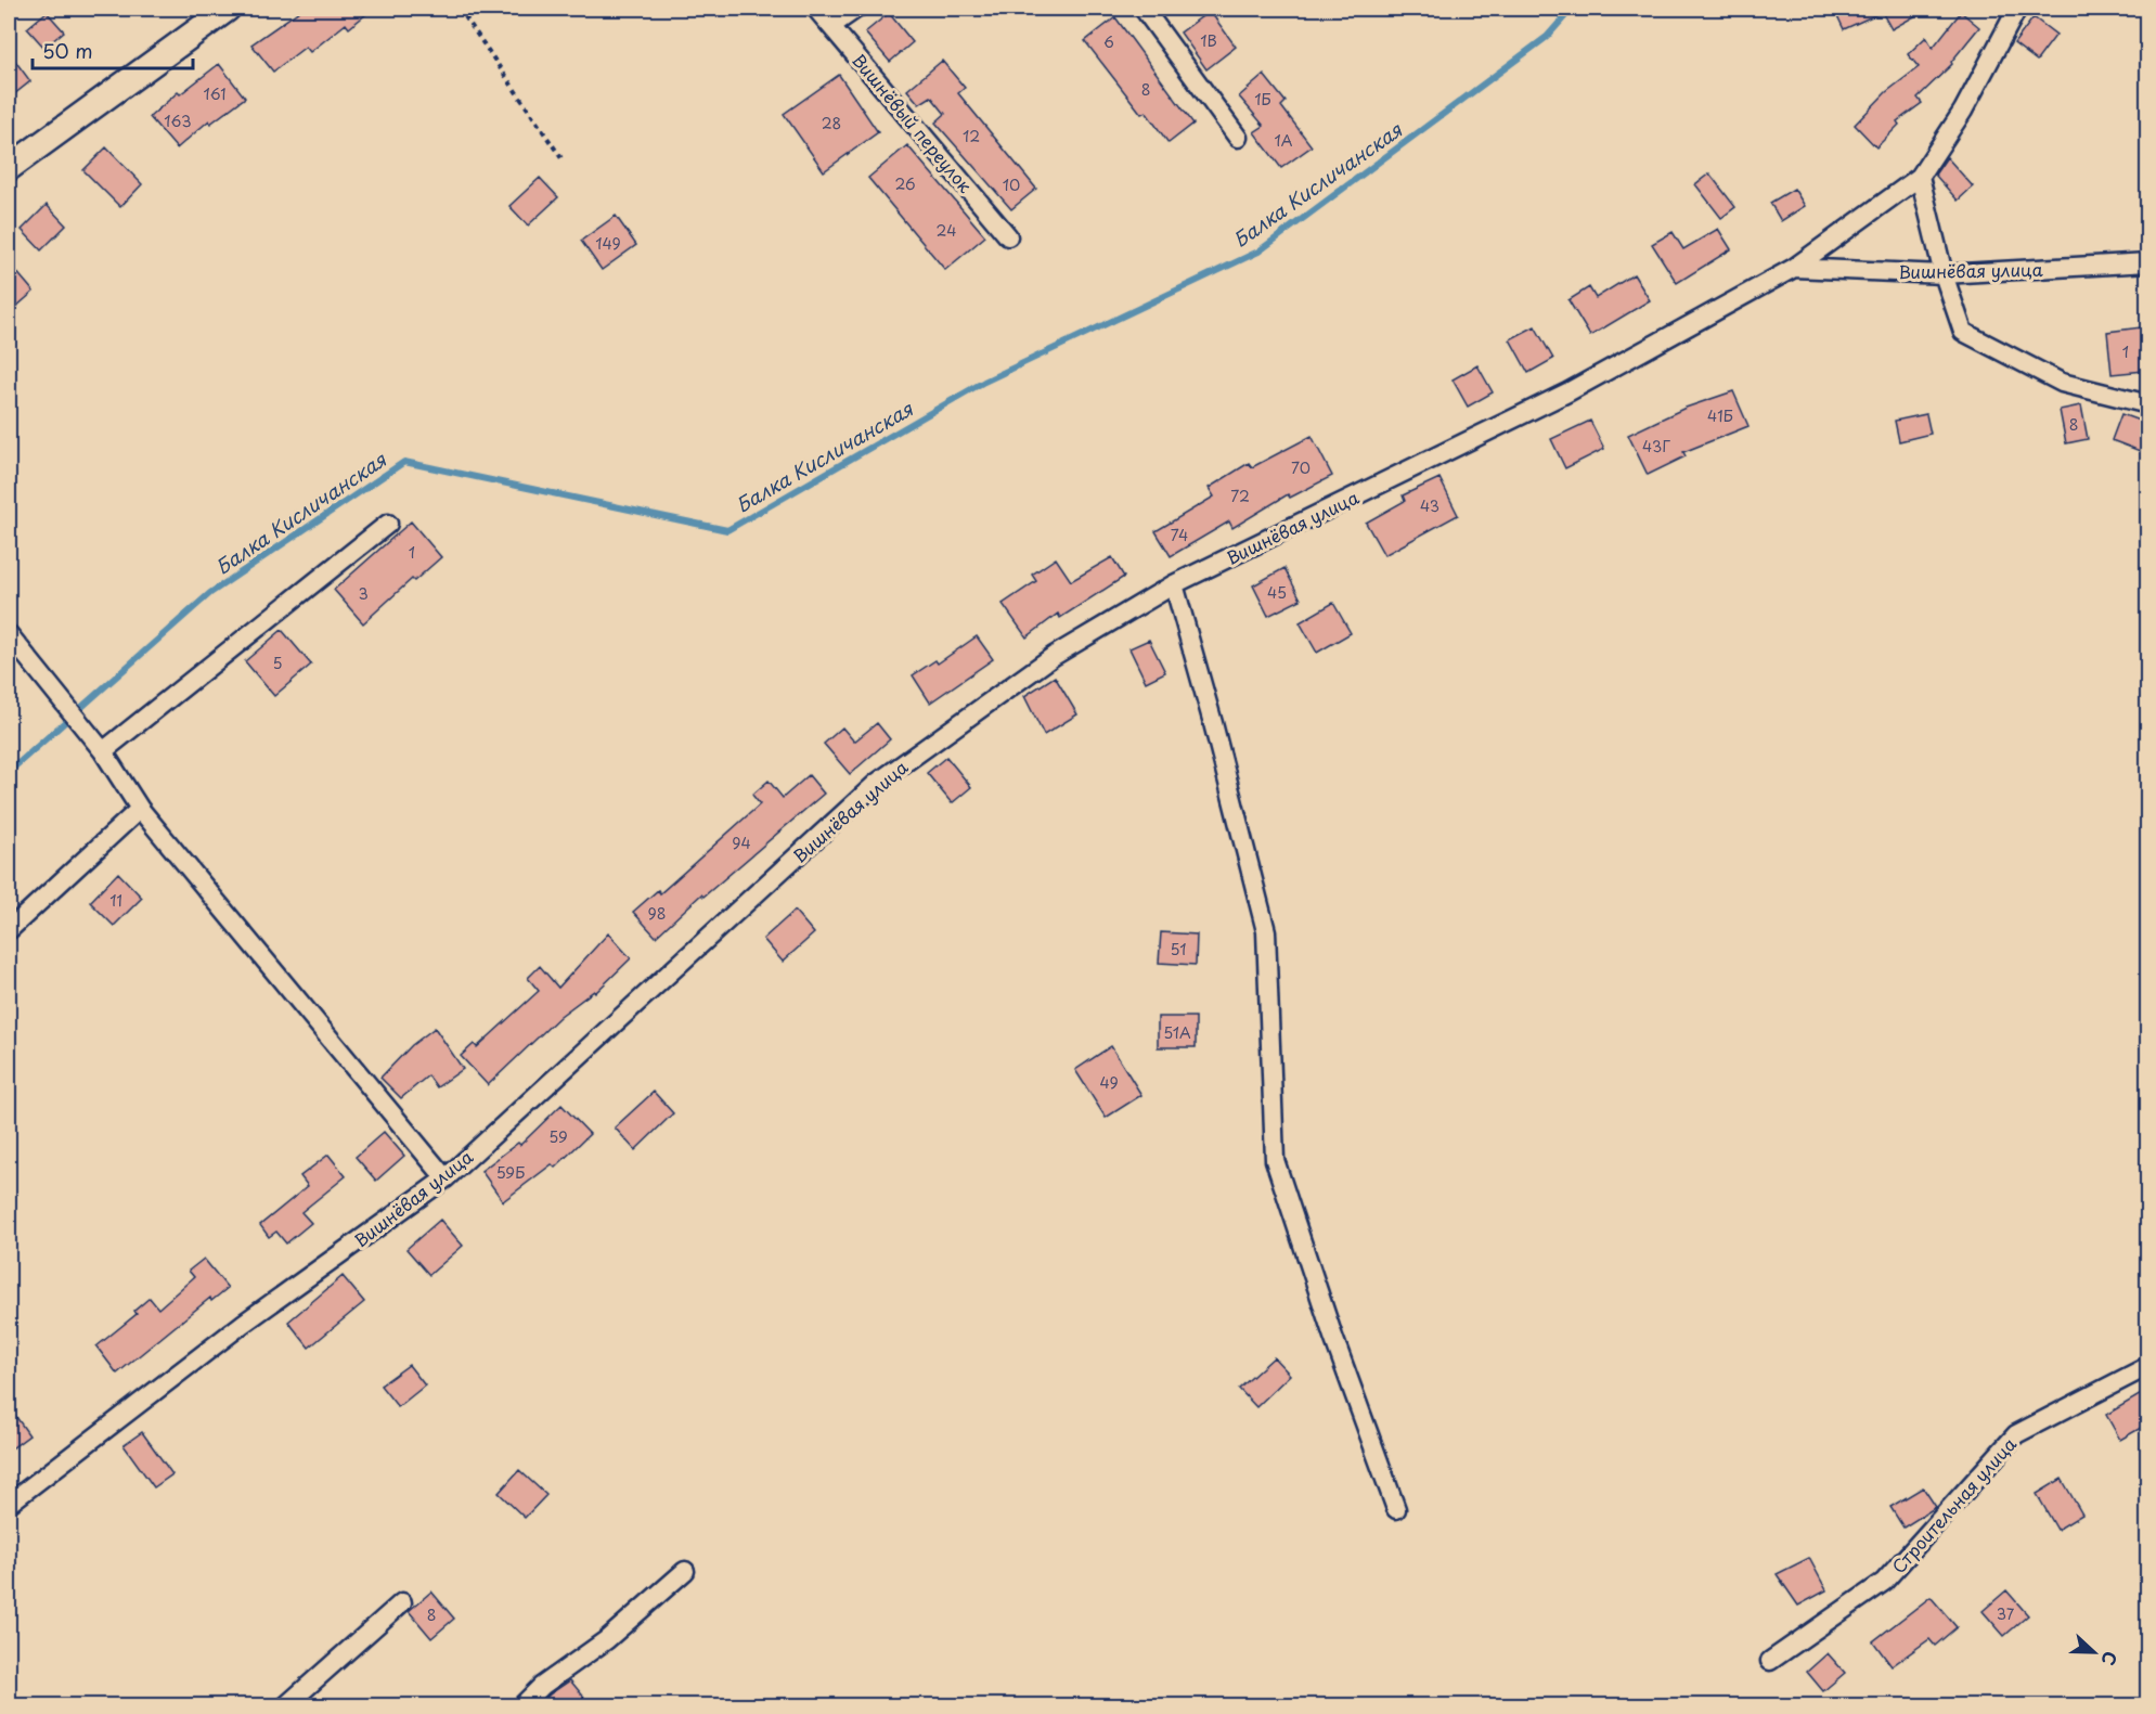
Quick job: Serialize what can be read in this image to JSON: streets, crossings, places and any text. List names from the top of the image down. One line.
{"streets":{"street":["Вишнёвый переулок","Вишнёвая улица","Строительная улица"]},"water":["Балка Кисличанская"],"house_numbers":["1В","6","8","161","1Б","163","28","12","1А","26","10","24","149","1","41Б","8","43Г","70","72","43","74","1","45","3","5","94","11","98","51","51А","49","59","59Б","37","8"],"scale_bar":"50 m","north":"right"}
